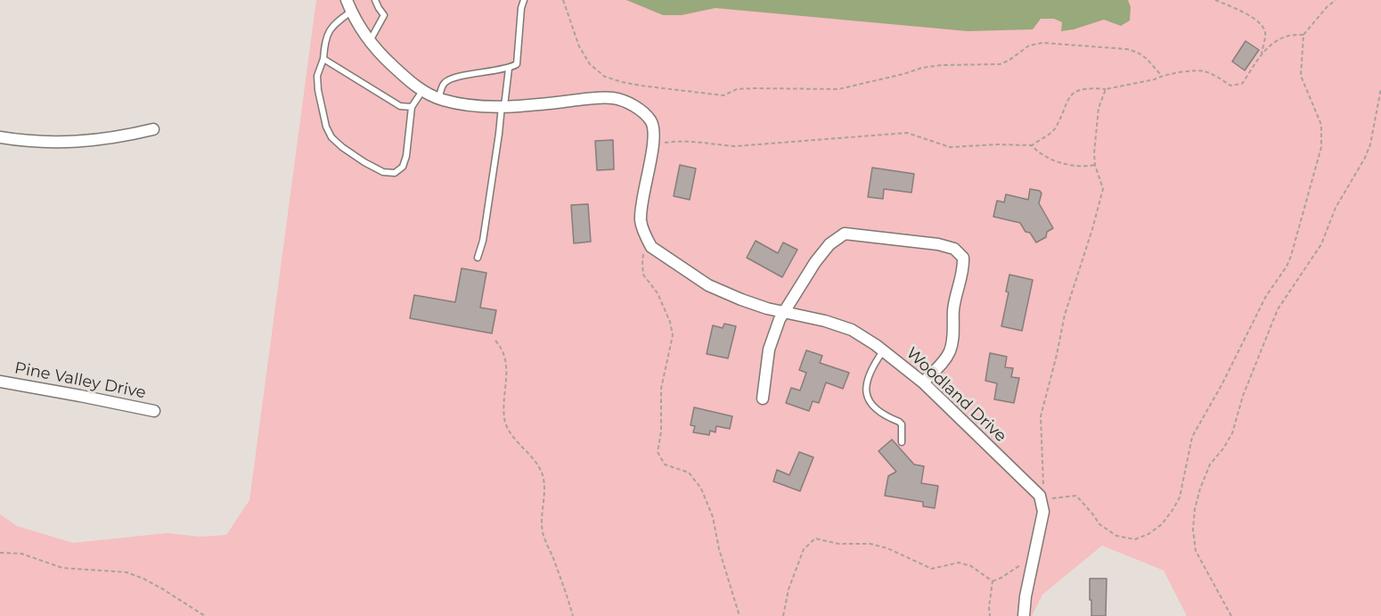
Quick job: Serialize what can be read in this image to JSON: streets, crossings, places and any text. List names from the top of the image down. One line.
{"streets":{"street":["Pine Valley Drive","Woodland Drive"]}}
